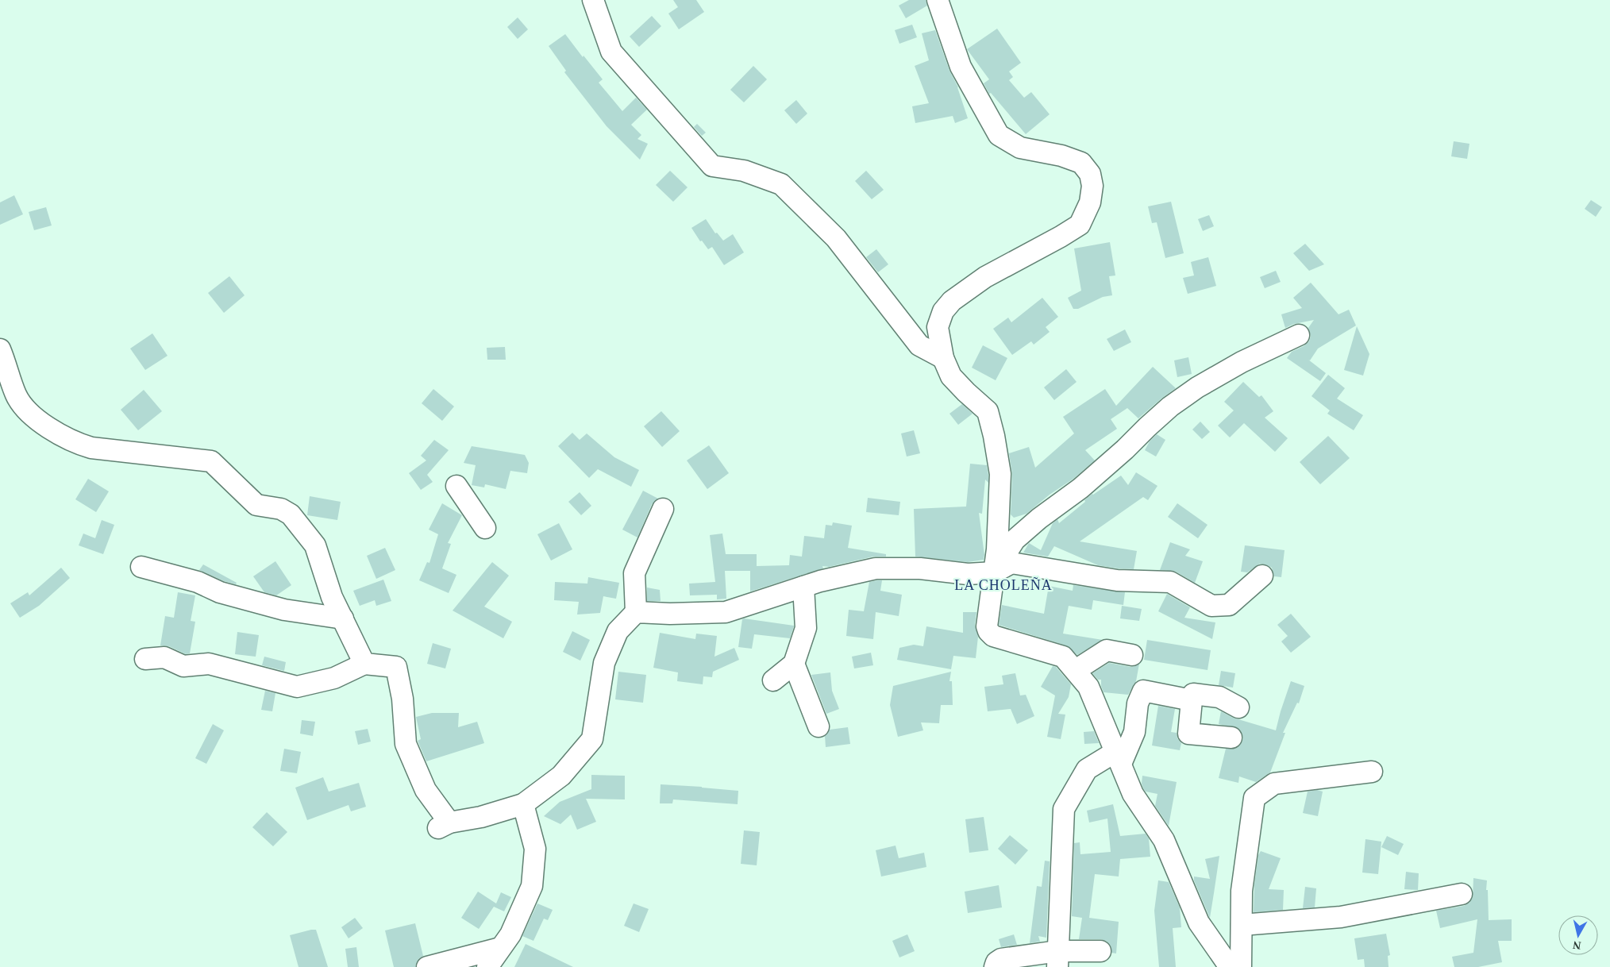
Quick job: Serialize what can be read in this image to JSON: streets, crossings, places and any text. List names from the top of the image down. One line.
{"districts":["LA CHOLEÑA"],"north":"bottom"}
